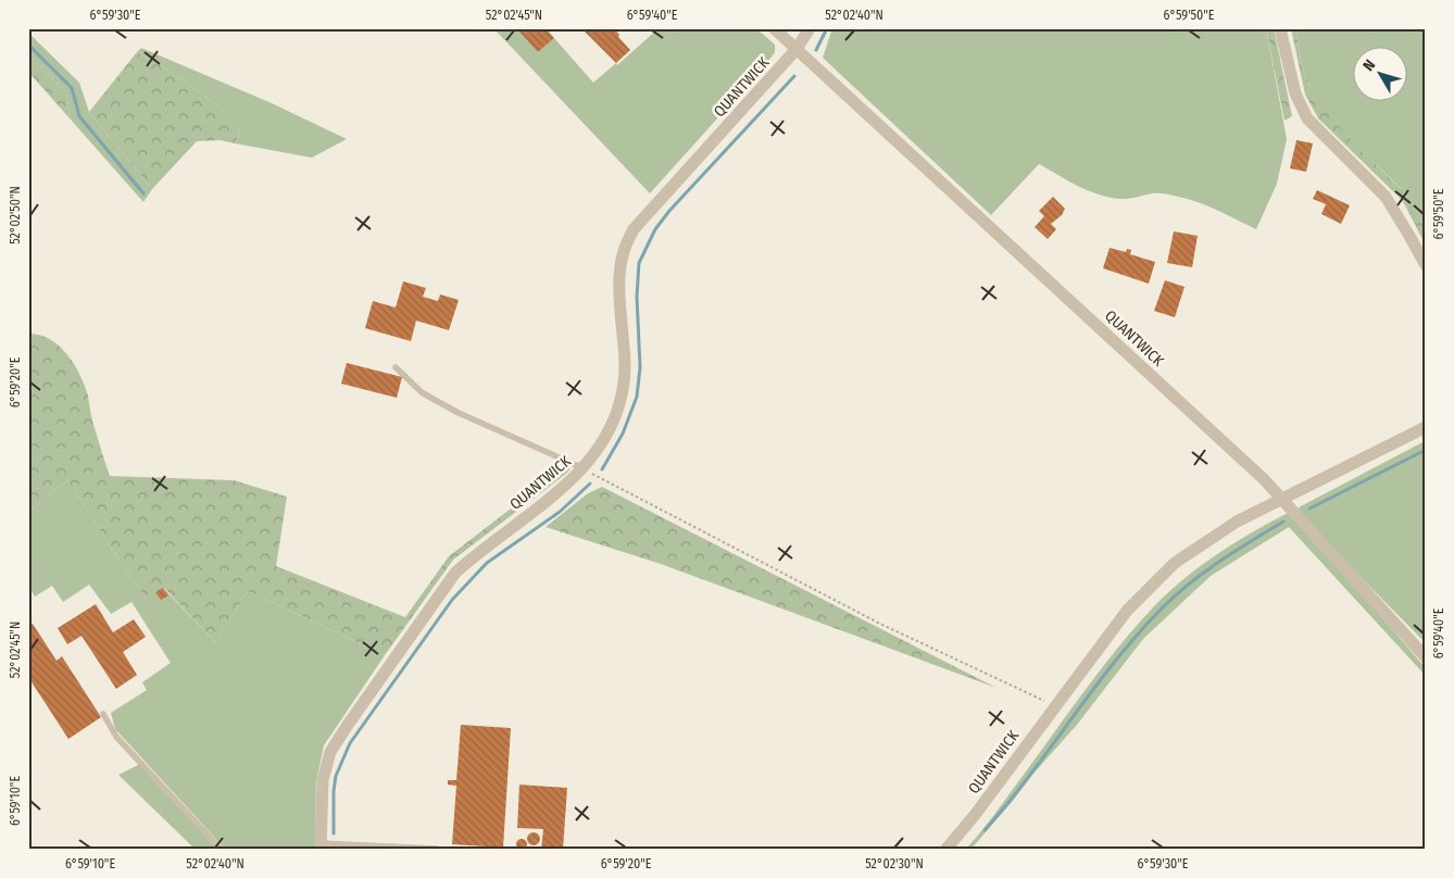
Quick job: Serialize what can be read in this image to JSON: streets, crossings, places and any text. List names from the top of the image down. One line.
{"streets":{"street":["QUANTWICK"]},"north":"top left","coordinates":["6°59'30\"E","52°02'45\"N","6°59'40\"E","52°02'40\"N","6°59'50\"E","52°02'50\"N","6°59'20\"E","6°59'10\"E","52°02'30\"N"]}
